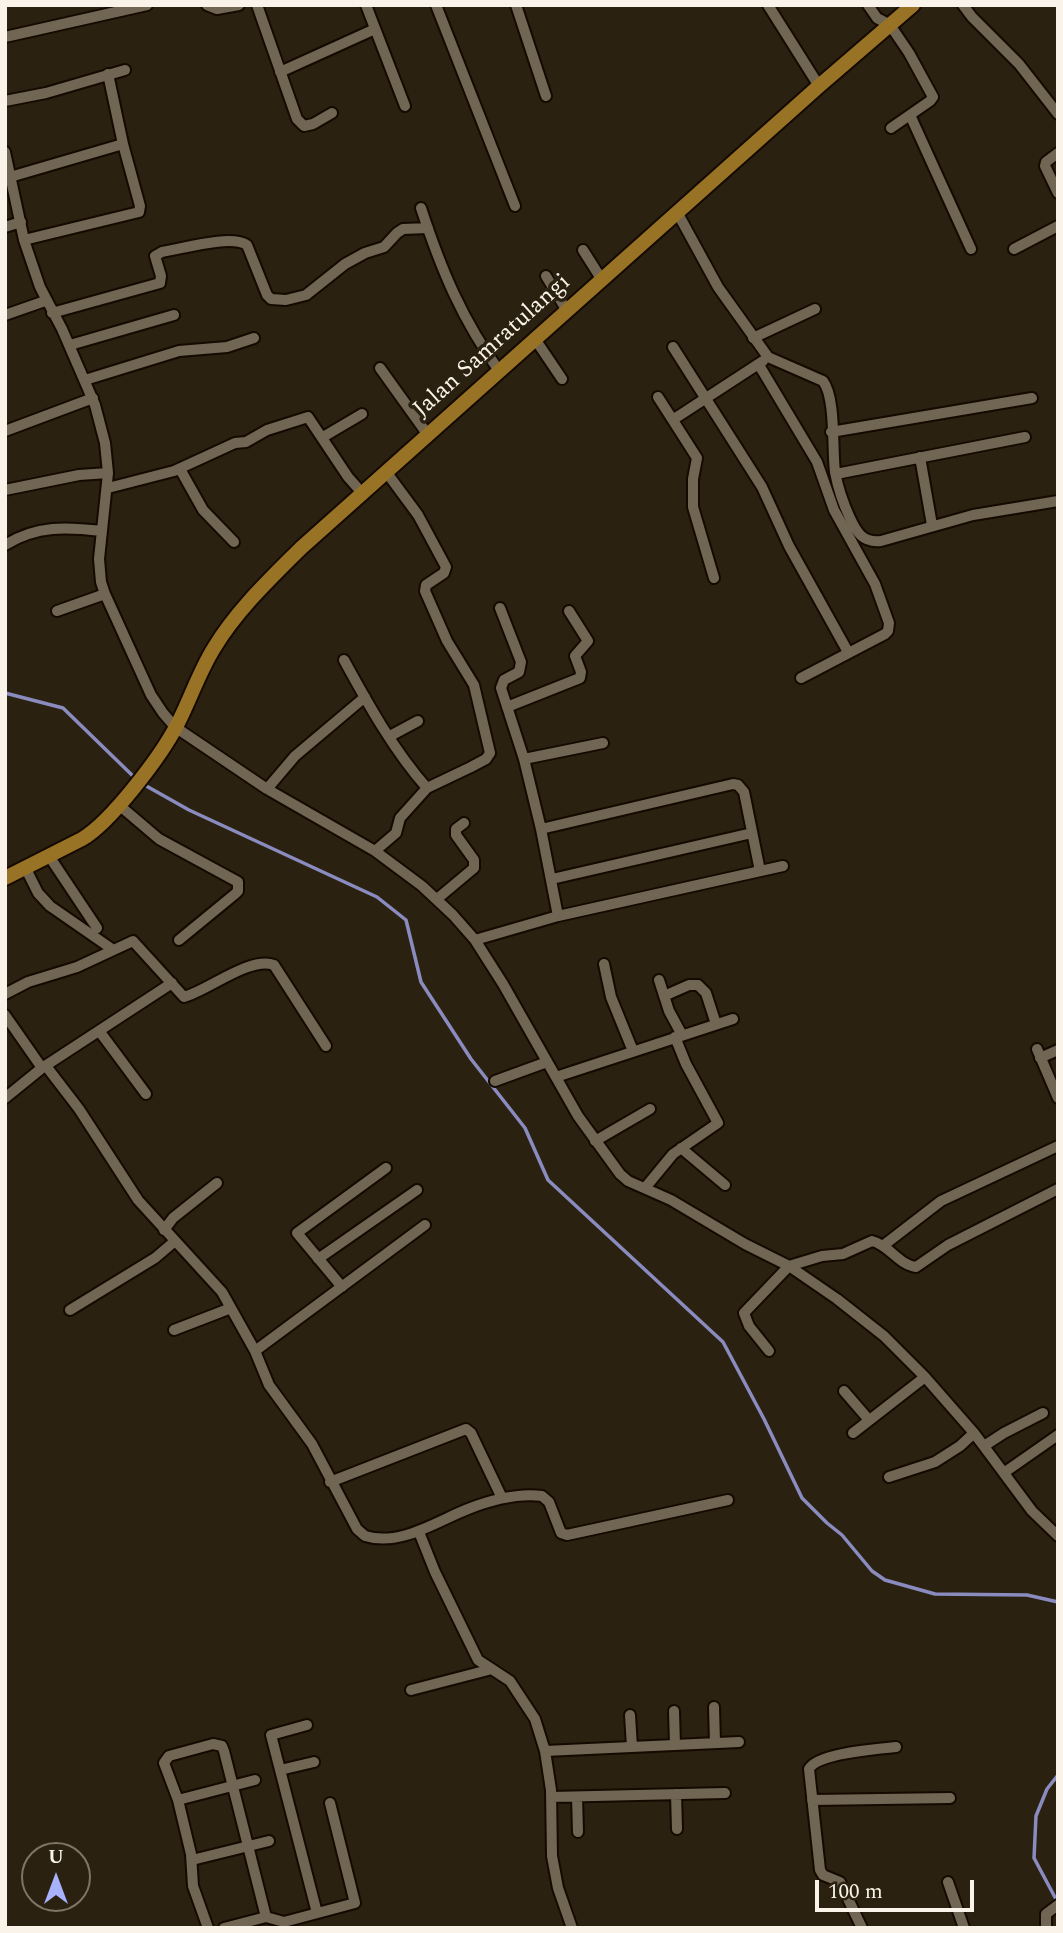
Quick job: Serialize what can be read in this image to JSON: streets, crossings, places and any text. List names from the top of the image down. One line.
{"streets":{"main road":["Jalan Samratulangi"]},"scale_bar":"100 m","north":"top"}
